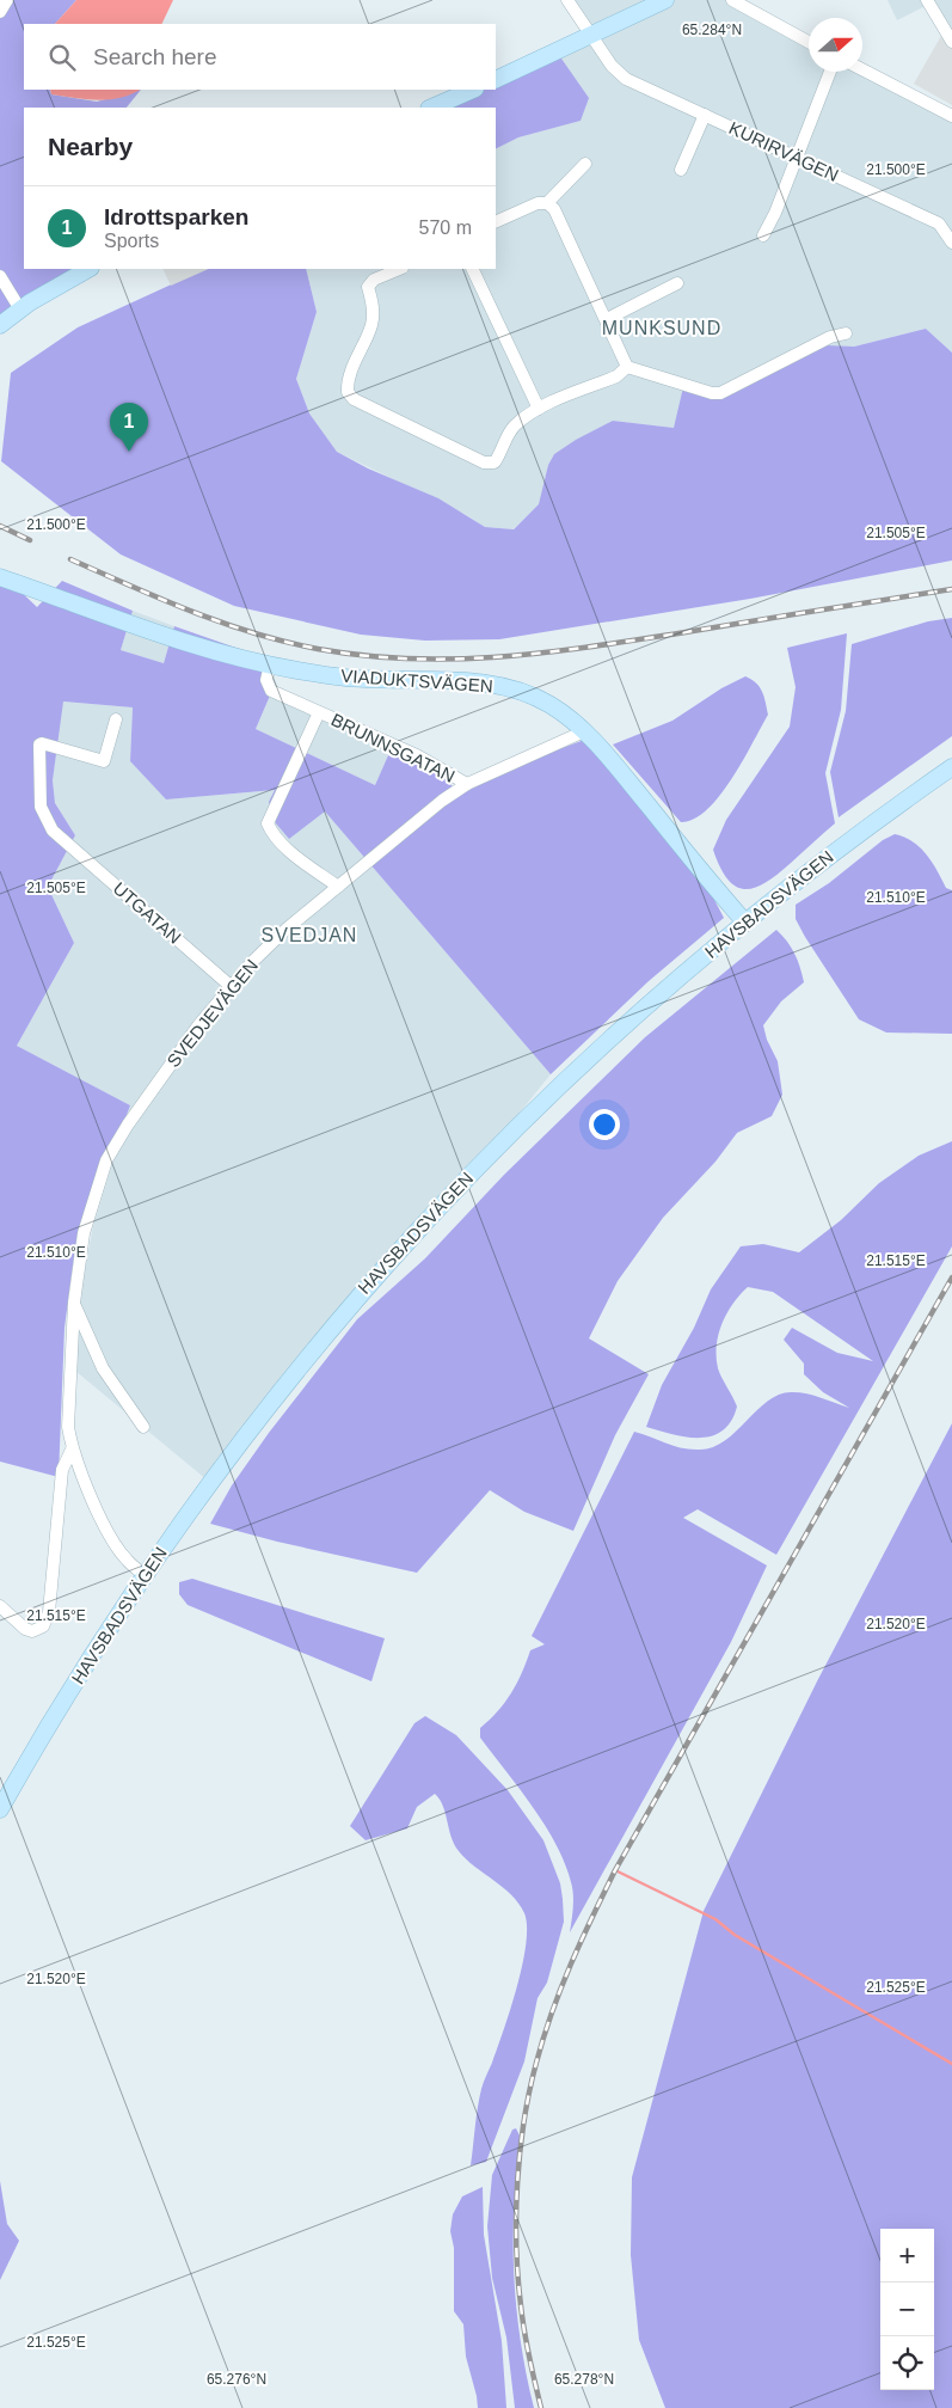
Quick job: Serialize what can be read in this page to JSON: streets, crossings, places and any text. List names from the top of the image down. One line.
{"streets":{"main road":["VIADUKTSVÄGEN","HAVSBADSVÄGEN"],"street":["KURIRVÄGEN","BRUNNSGATAN","UTGATAN","SVEDJEVÄGEN"]},"crossings":[["VIADUKTSVÄGEN","BRUNNSGATAN"],["VIADUKTSVÄGEN","HAVSBADSVÄGEN"],["VIADUKTSVÄGEN","SVEDJEVÄGEN"],["BRUNNSGATAN","SVEDJEVÄGEN"],["HAVSBADSVÄGEN","SVEDJEVÄGEN"],["UTGATAN","SVEDJEVÄGEN"]],"districts":["MUNKSUND","SVEDJAN"],"north":"right","page":{"search":"Search here","heading":"Nearby","list":[{"mark":"1","name":"Idrottsparken","note":"Sports","value":"570 m"}],"pins":"1","map_buttons":["+","−"]},"coordinates":["65.284°N","21.500°E","21.505°E","21.510°E","21.515°E","21.520°E","21.525°E","65.276°N","65.278°N"]}
